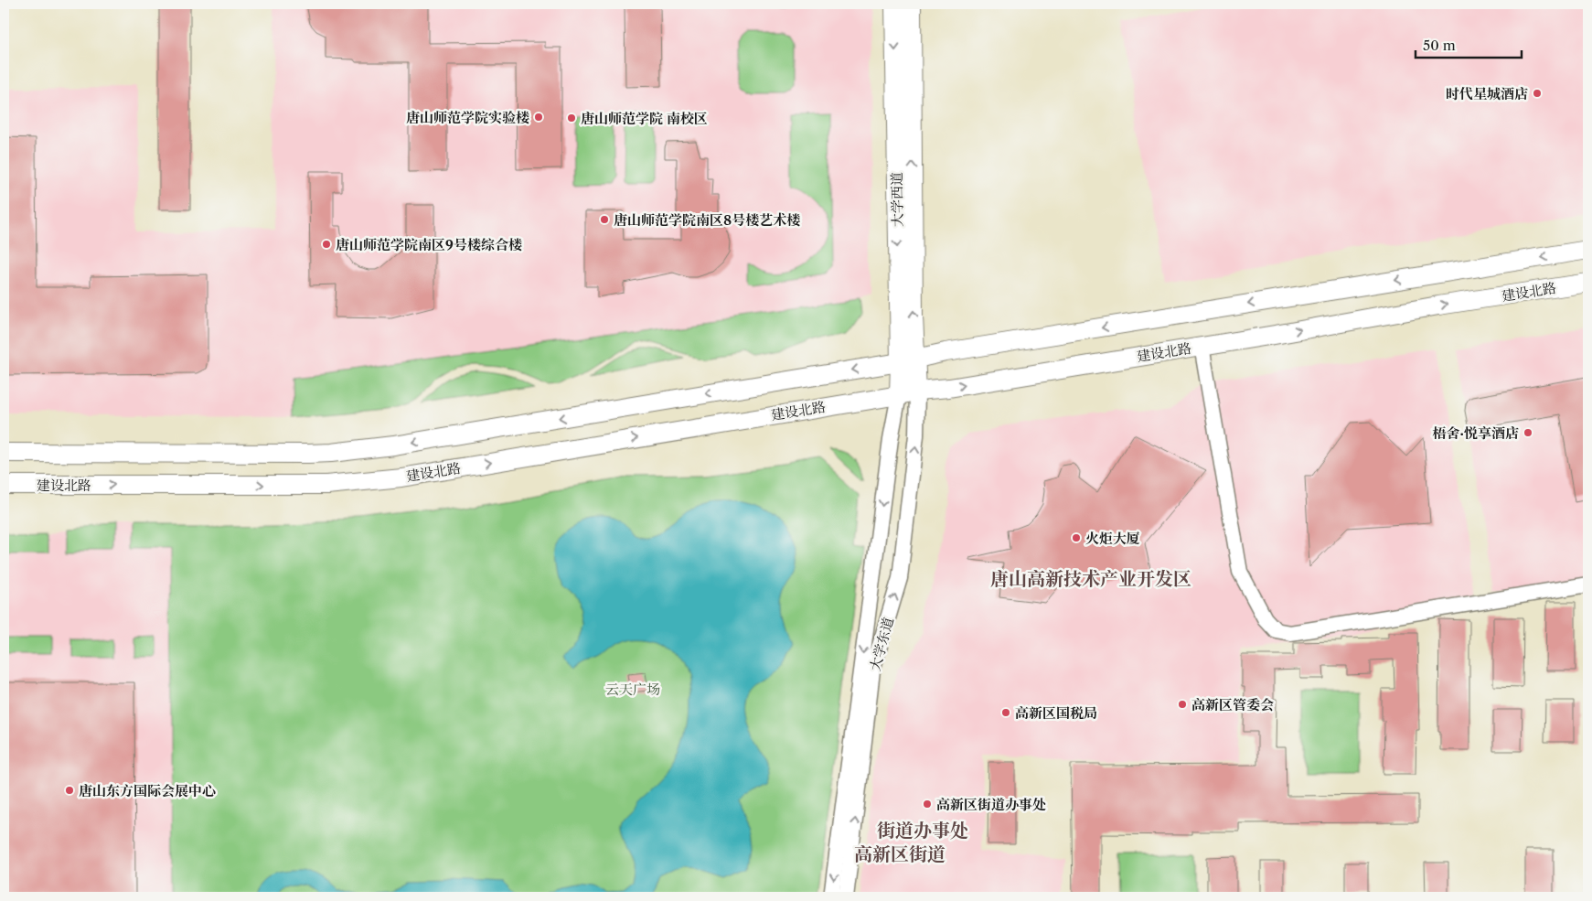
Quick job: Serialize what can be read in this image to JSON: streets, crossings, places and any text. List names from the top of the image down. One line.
{"streets":{"main road":["大学西道","建设北路"],"street":["大学东道"]},"crossings":[["大学西道","建设北路"],["大学西道","大学东道"],["建设北路","大学东道"]],"districts":["唐山高新技术产业开发区","街道办事处","高新区街道"],"parks":["云天广场"],"places":["时代星城酒店","唐山师范学院实验楼","唐山师范学院 南校区","唐山师范学院南区8号楼艺术楼","唐山师范学院南区9号楼综合楼","梧舍·悦享酒店","火炬大厦","高新区管委会","高新区国税局","唐山东方国际会展中心","高新区街道办事处"],"scale_bar":"50 m"}
